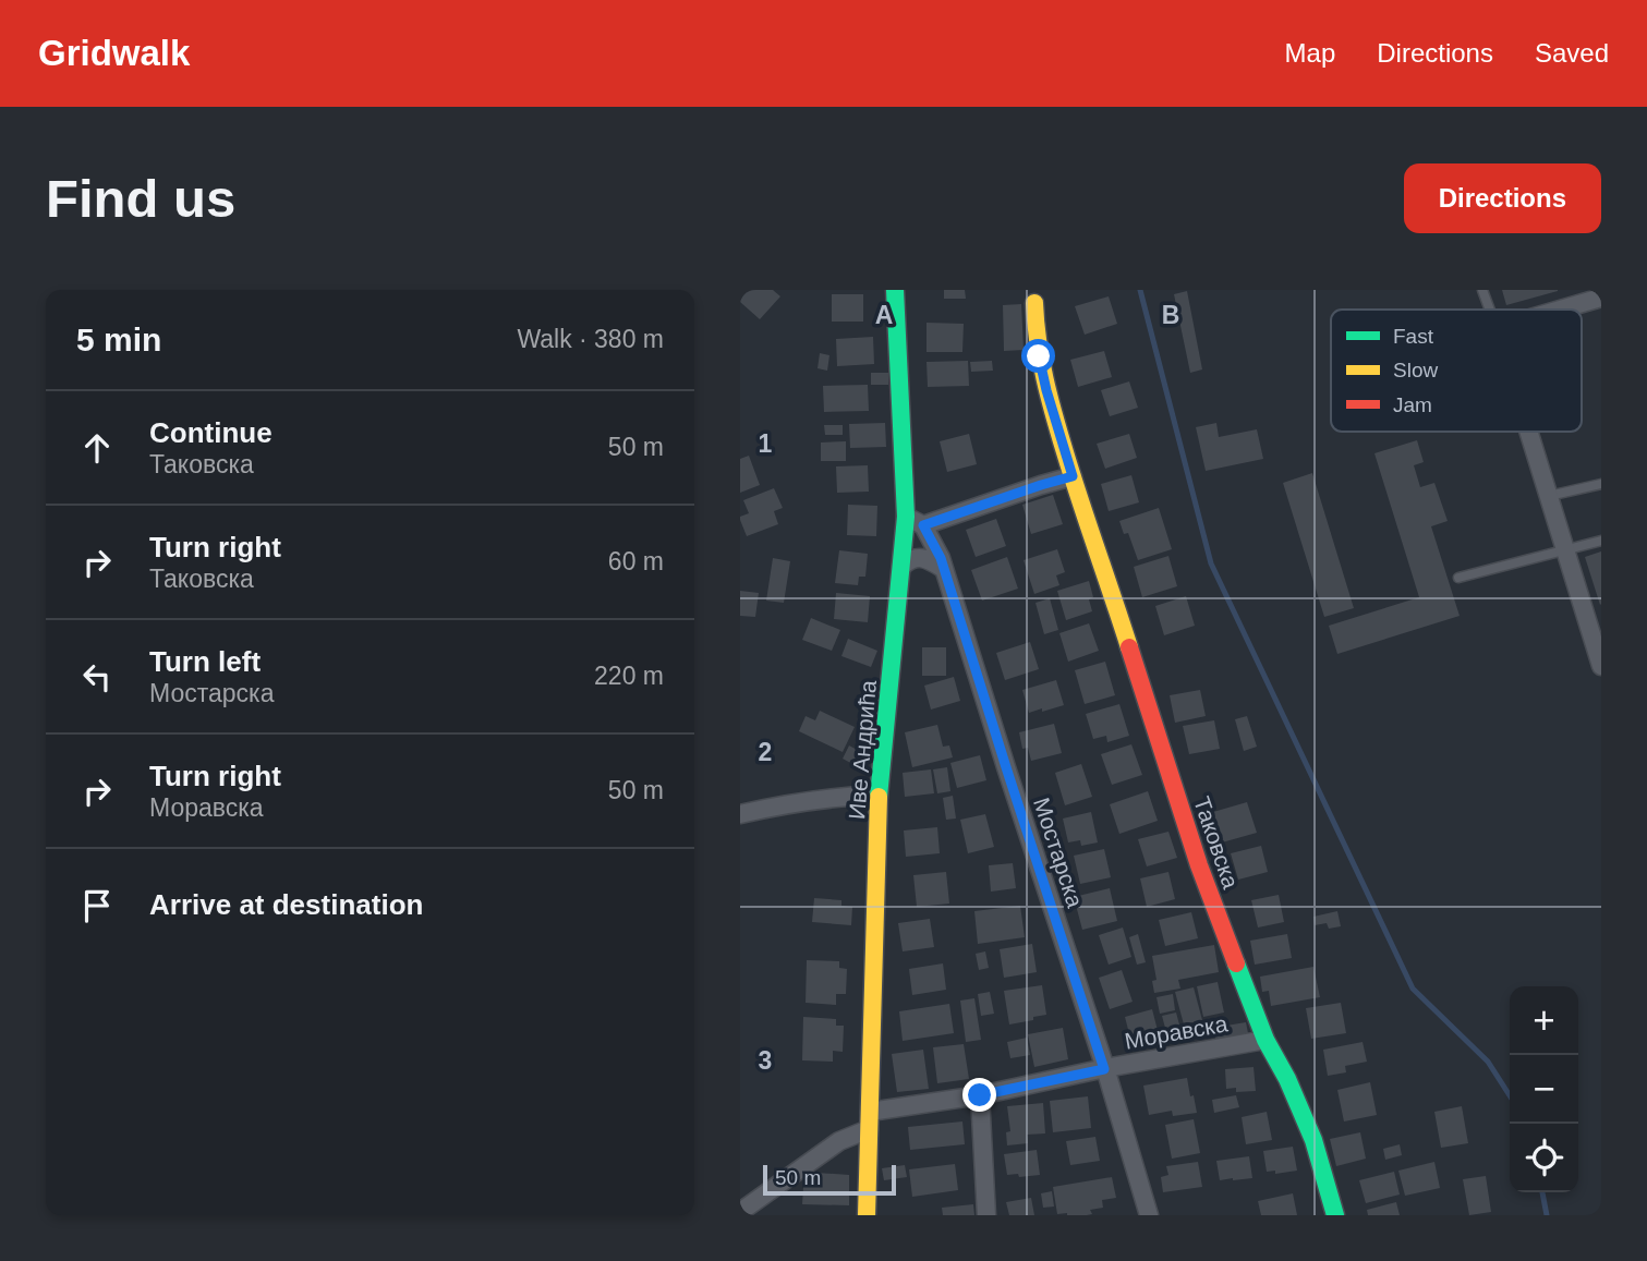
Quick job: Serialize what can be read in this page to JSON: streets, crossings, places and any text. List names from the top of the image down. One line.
{"streets":{"street":["Иве Андрића","Таковска","Мостарска","Моравска"]},"crossings":[["Иве Андрића","Моравска"],["Таковска","Моравска"],["Мостарска","Моравска"]],"legend":["Fast","Slow","Jam"],"scale_bar":"50 m","page":{"header":"Gridwalk","nav":["Map","Directions","Saved"],"buttons":"Directions","title":"Find us","heading":["5 min","Walk · 380 m"],"list":[["Continue","Таковска","50 m"],["Turn right","Таковска","60 m"],["Turn left","Мостарска","220 m"],["Turn right","Моравска","50 m"],"Arrive at destination"],"map_buttons":["+","−"],"scale":"50 m"},"grid":{"columns":["A","B"],"rows":["1","2","3"]}}
